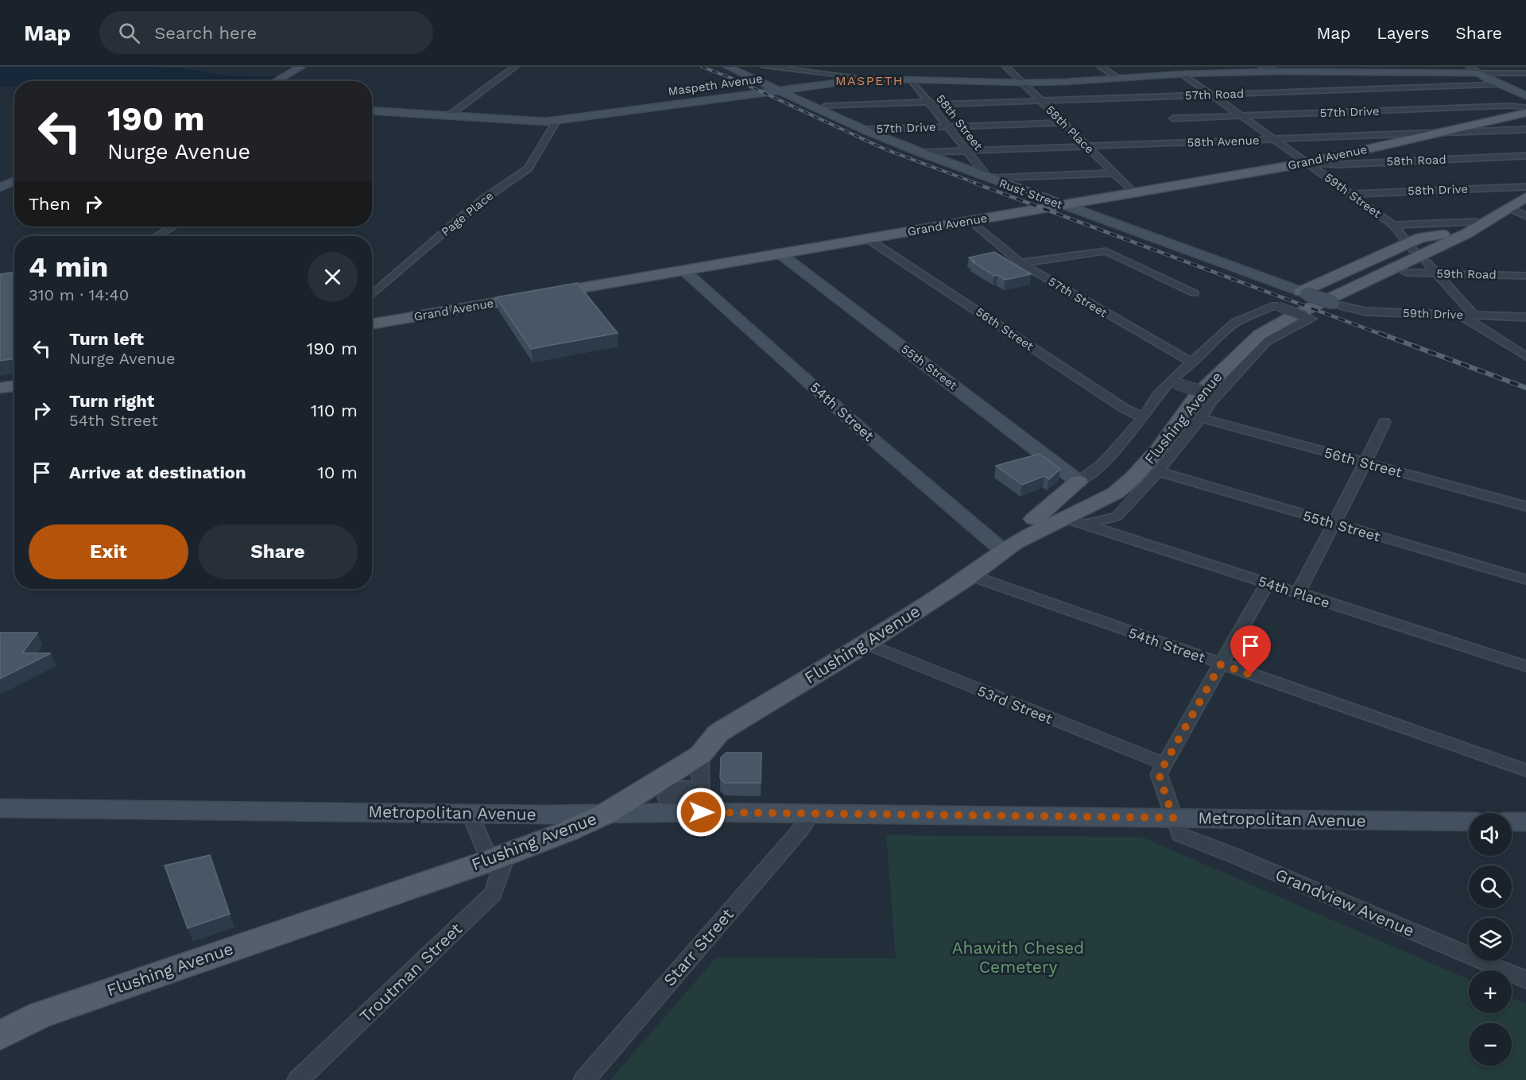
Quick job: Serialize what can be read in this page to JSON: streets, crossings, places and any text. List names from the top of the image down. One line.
{"streets":{"main road":["Maspeth Avenue","Grand Avenue","Rust Street","59th Street","55th Street","54th Street","Flushing Avenue","Metropolitan Avenue"],"street":["57th Road","57th Drive","58th Street","58th Place","58th Avenue","58th Road","58th Drive","Page Place","59th Road","57th Street","59th Drive","56th Street","54th Place","53rd Street","Grandview Avenue","Starr Street","Troutman Street"]},"crossings":[["Maspeth Avenue","58th Street"],["Maspeth Avenue","58th Place"],["Maspeth Avenue","Rust Street"],["Maspeth Avenue","59th Street"],["Maspeth Avenue","Page Place"],["57th Road","58th Street"],["57th Road","58th Place"],["57th Road","Rust Street"],["57th Road","59th Street"],["57th Drive","58th Street"],["57th Drive","58th Place"],["57th Drive","Rust Street"],["57th Drive","59th Street"],["58th Street","58th Avenue"],["58th Street","Rust Street"],["58th Place","58th Avenue"],["58th Place","Grand Avenue"],["58th Avenue","Grand Avenue"],["58th Avenue","Rust Street"],["58th Avenue","59th Street"],["Grand Avenue","58th Road"],["Grand Avenue","Rust Street"],["Grand Avenue","59th Street"],["Grand Avenue","57th Street"],["Grand Avenue","56th Street"],["Grand Avenue","55th Street"],["Grand Avenue","54th Street"],["58th Road","59th Street"],["58th Drive","59th Street"],["Rust Street","59th Drive"],["59th Street","59th Road"],["59th Street","59th Drive"],["59th Street","Flushing Avenue"],["57th Street","Flushing Avenue"],["56th Street","Flushing Avenue"],["55th Street","Flushing Avenue"],["54th Street","Flushing Avenue"],["Flushing Avenue","54th Place"],["Flushing Avenue","53rd Street"],["Flushing Avenue","Metropolitan Avenue"],["Flushing Avenue","Troutman Street"],["53rd Street","Grandview Avenue"],["Metropolitan Avenue","Grandview Avenue"],["Metropolitan Avenue","Starr Street"]],"districts":["MASPETH"],"parks":["Ahawith Chesed Cemetery"],"page":{"header":"Map","search":"Search here","nav":["Map","Layers","Share"],"turn":["190 m","Nurge Avenue"],"then":"Then","heading":["4 min","310 m · 14:40"],"list":[{"name":"Turn left","note":"Nurge Avenue","value":"190 m"},{"name":"Turn right","note":"54th Street","value":"110 m"},{"name":"Arrive at destination","value":"10 m"}],"buttons":["Exit","Share"],"map_buttons":["+","−"]}}
